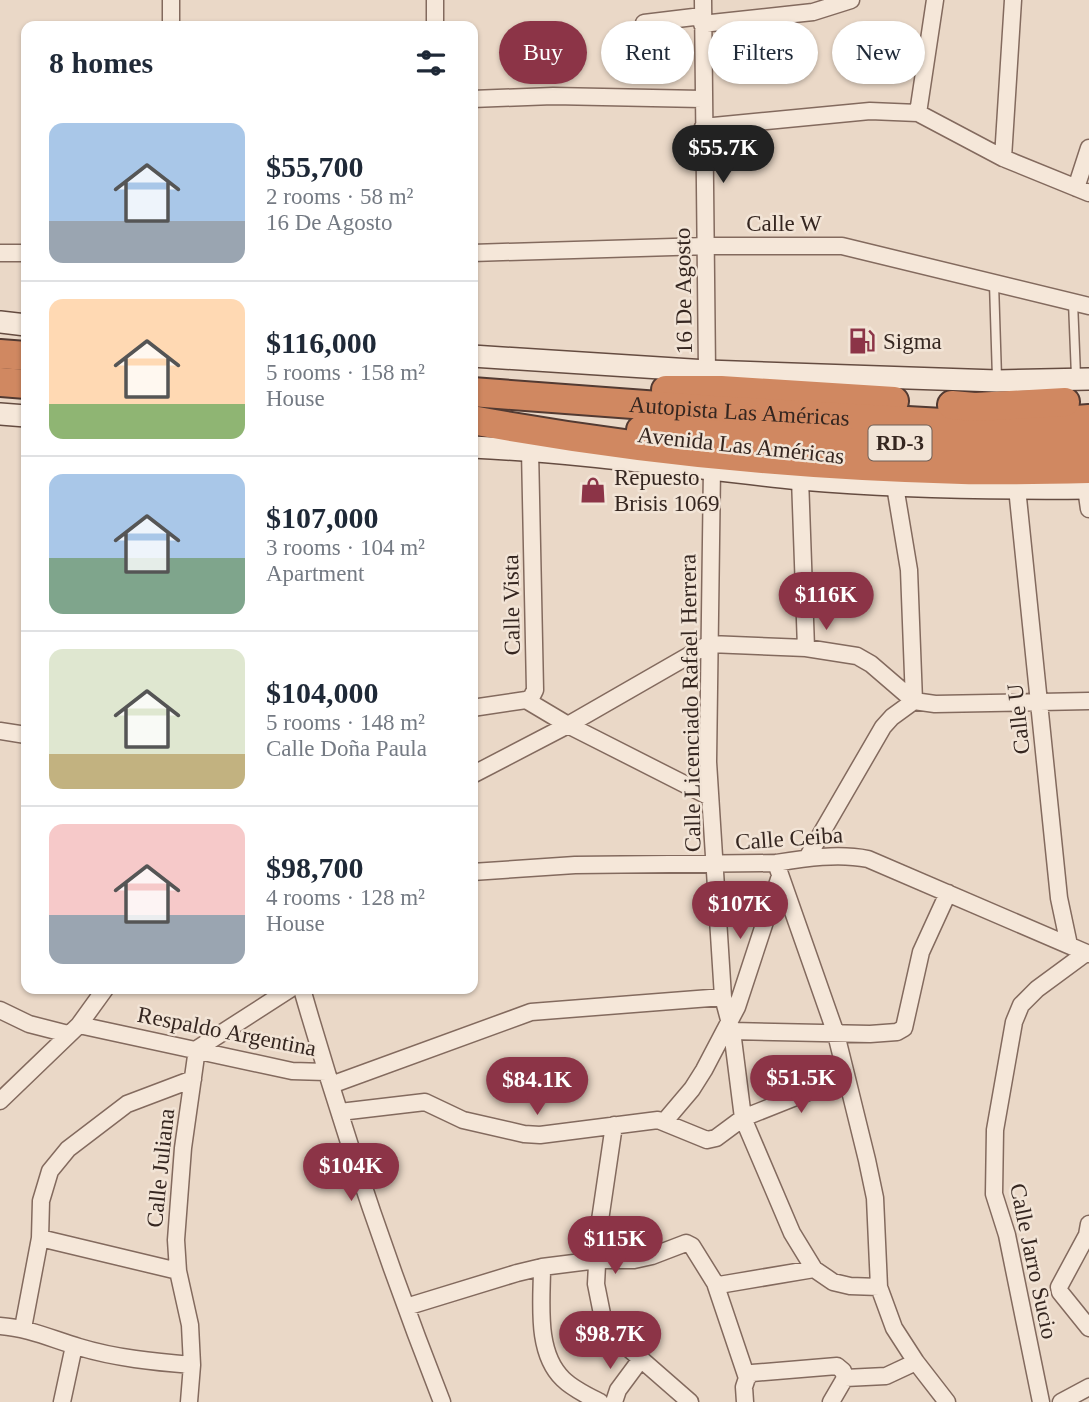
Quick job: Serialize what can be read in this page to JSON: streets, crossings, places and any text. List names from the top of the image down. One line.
{"streets":{"highway":["Autopista Las Américas","RD-3"],"street":["Calle W","16 De Agosto","Avenida Las Américas","Calle Vista","Calle Licenciado Rafael Herrera","Calle U","Calle Ceiba","Respaldo Argentina","Calle Juliana","Calle Jarro Sucio"]},"crossings":[["Calle W","16 De Agosto"],["Avenida Las Américas","Calle Vista"],["Avenida Las Américas","Calle Licenciado Rafael Herrera"],["Avenida Las Américas","Calle U"],["Calle Licenciado Rafael Herrera","Calle Ceiba"],["Calle U","Calle Ceiba"],["Calle Ceiba","Calle Jarro Sucio"],["Respaldo Argentina","Calle Juliana"]],"places":{"fuel station":["Sigma"],"shop":["Repuesto Brisis 1069"]},"page":{"chip":["Buy","Rent","Filters","New"],"heading":"8 homes","list":[{"name":"$55,700","note":"2 rooms · 58 m² · 16 De Agosto"},{"name":"$116,000","note":"5 rooms · 158 m² · House"},{"name":"$107,000","note":"3 rooms · 104 m² · Apartment"},{"name":"$104,000","note":"5 rooms · 148 m² · Calle Doña Paula"},{"name":"$98,700","note":"4 rooms · 128 m² · House"}],"price":["$55.7K","$116K","$107K","$51.5K","$84.1K","$104K","$115K","$98.7K"]}}
